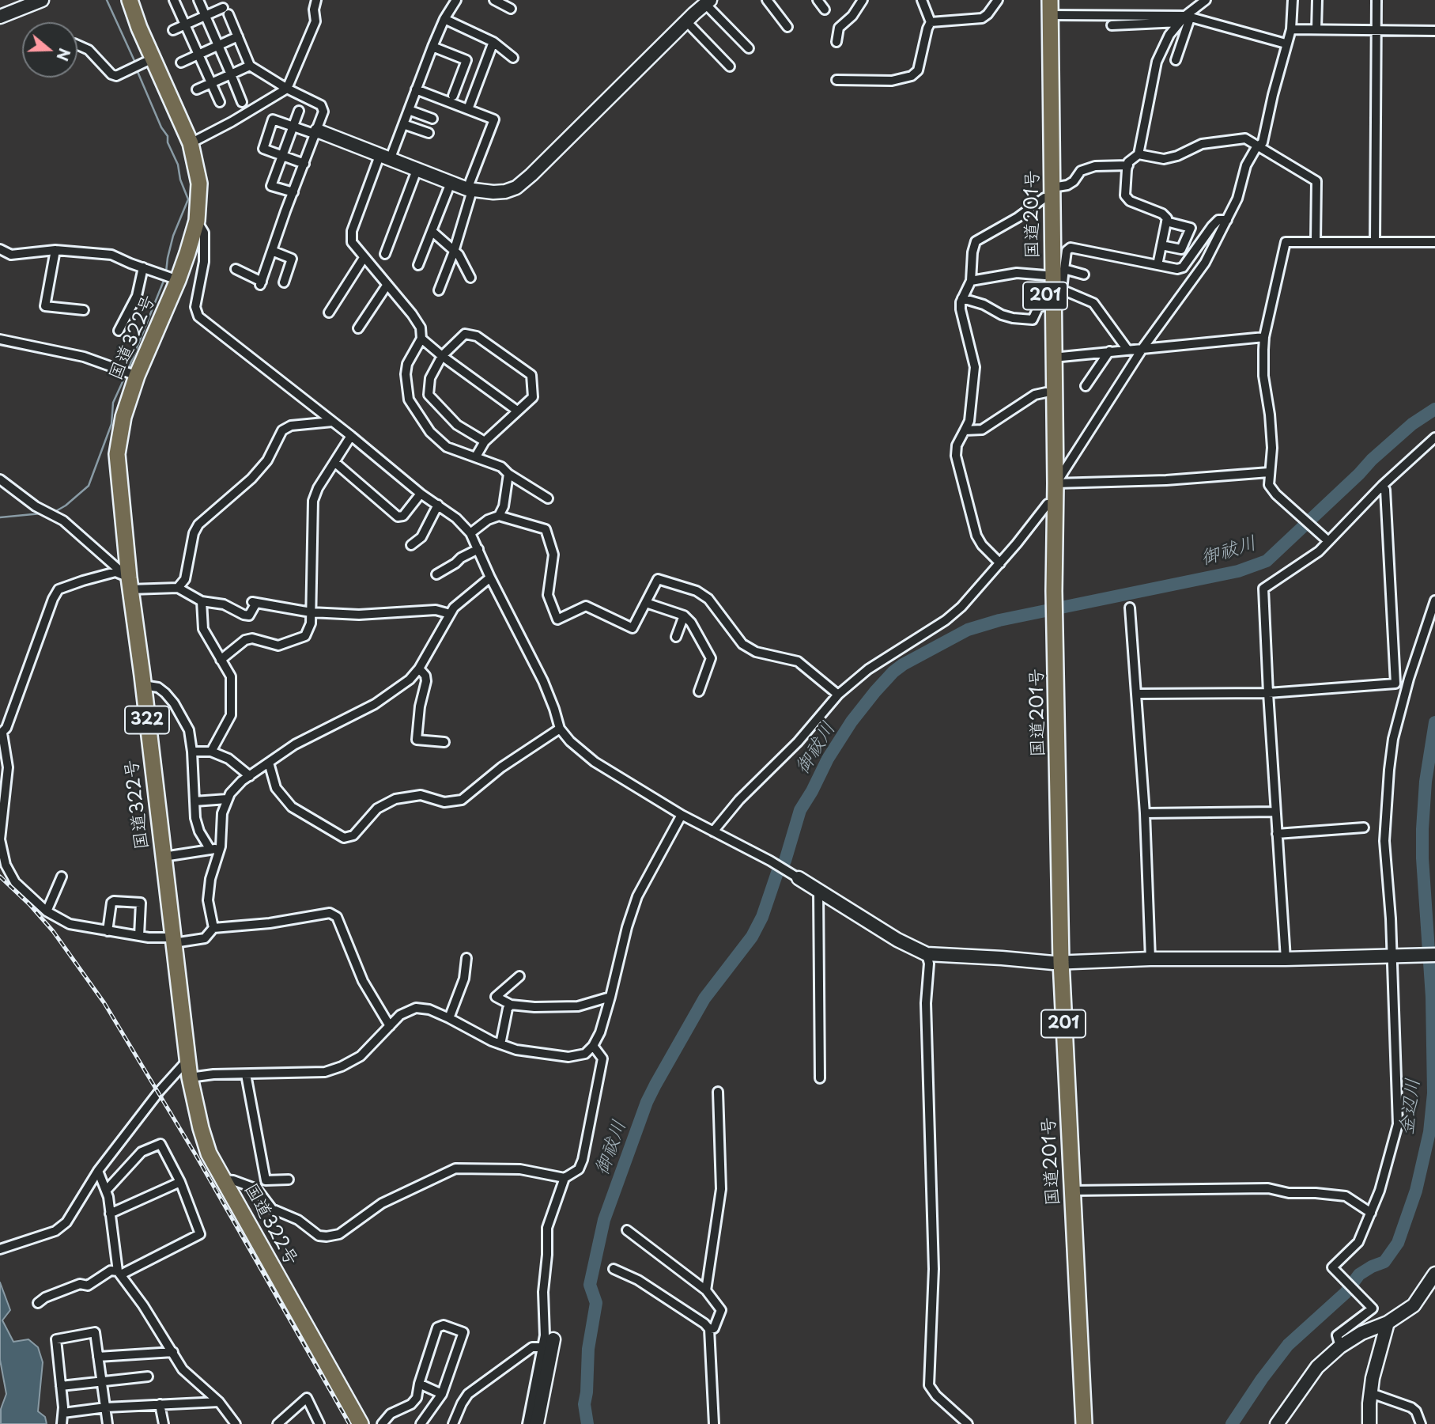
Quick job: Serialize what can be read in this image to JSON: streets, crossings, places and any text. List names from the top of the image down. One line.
{"streets":{"highway":["国道201号","201","国道322号","322"]},"water":["御祓川","金辺川"],"north":"right"}
